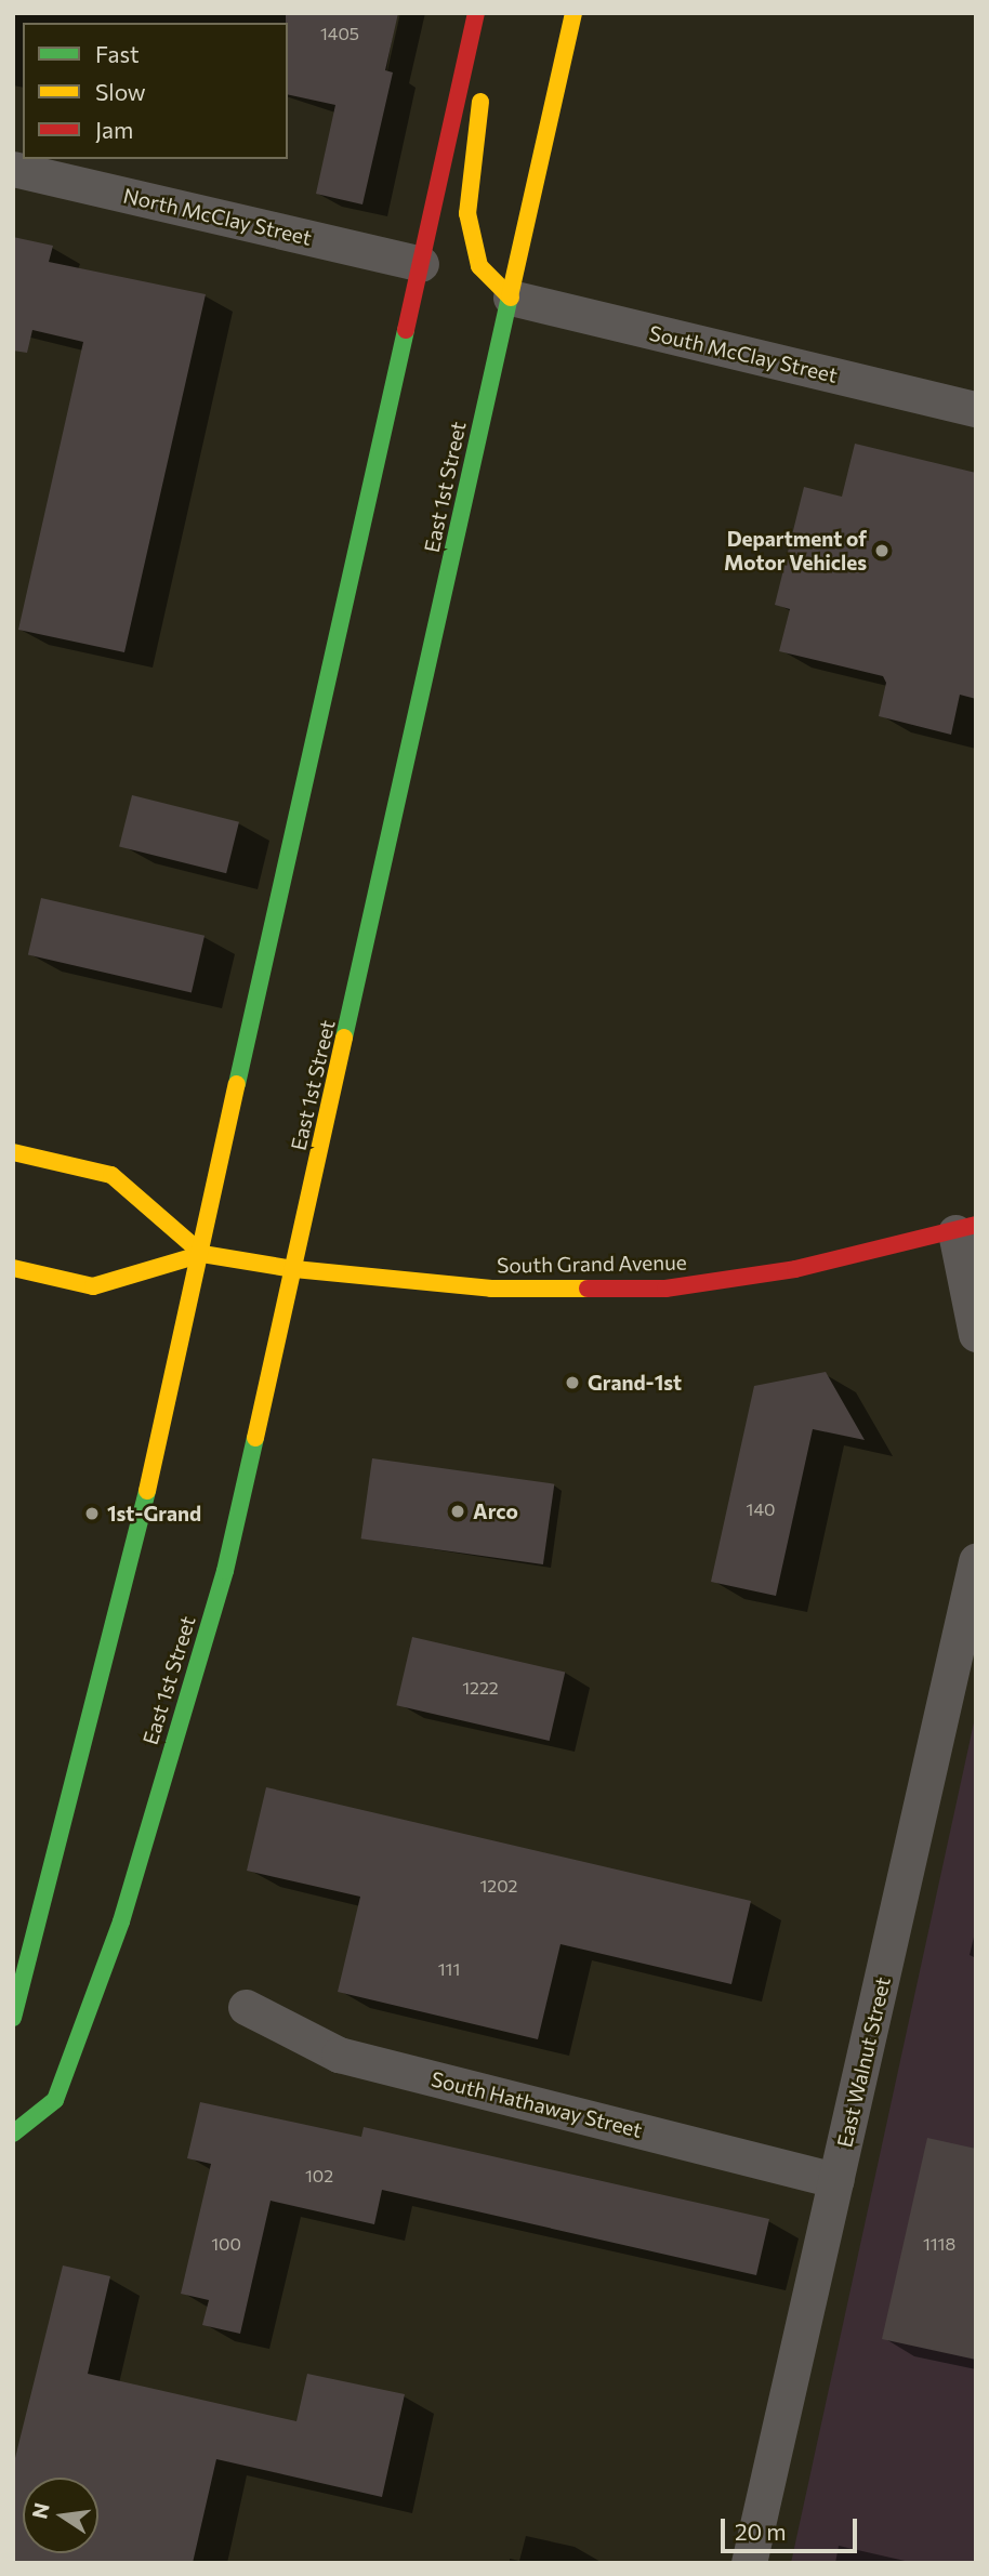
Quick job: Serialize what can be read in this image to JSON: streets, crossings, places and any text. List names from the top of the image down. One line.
{"streets":{"main road":["East 1st Street","South Grand Avenue"],"street":["North McClay Street","South McClay Street","East Walnut Street","South Hathaway Street"]},"crossings":[["South McClay Street","East 1st Street"],["East 1st Street","South Grand Avenue"],["East Walnut Street","South Hathaway Street"]],"places":["Department of Motor Vehicles","Grand-1st","Arco","1st-Grand"],"house_numbers":["1405","140","1222","1202","111","102","100","1118"],"legend":["Fast","Slow","Jam"],"scale_bar":"20 m","north":"left"}
